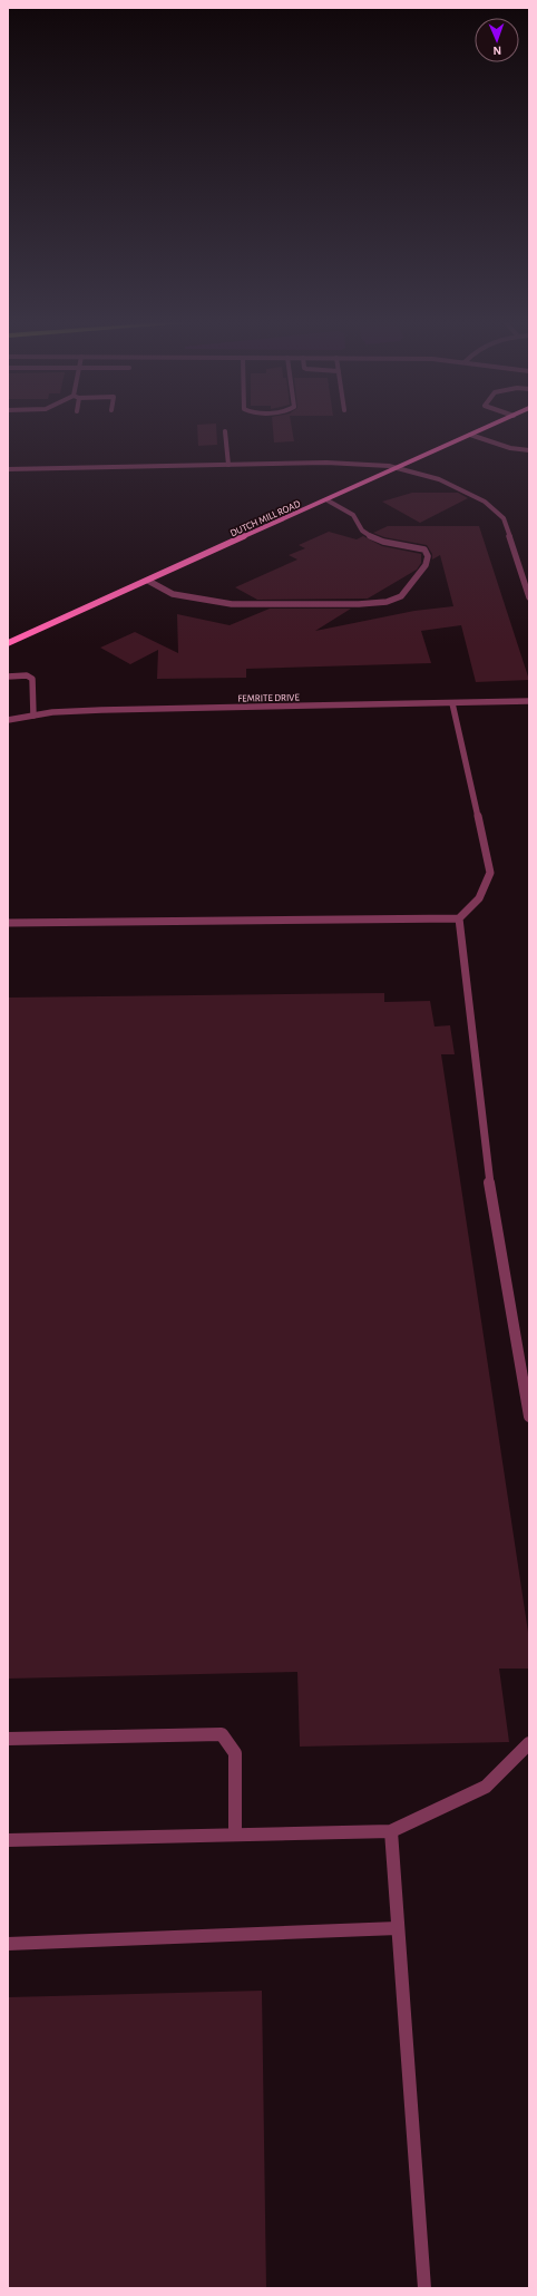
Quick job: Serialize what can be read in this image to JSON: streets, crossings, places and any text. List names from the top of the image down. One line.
{"streets":{"street":["DUTCH MILL ROAD","FEMRITE DRIVE"]},"north":"bottom"}
